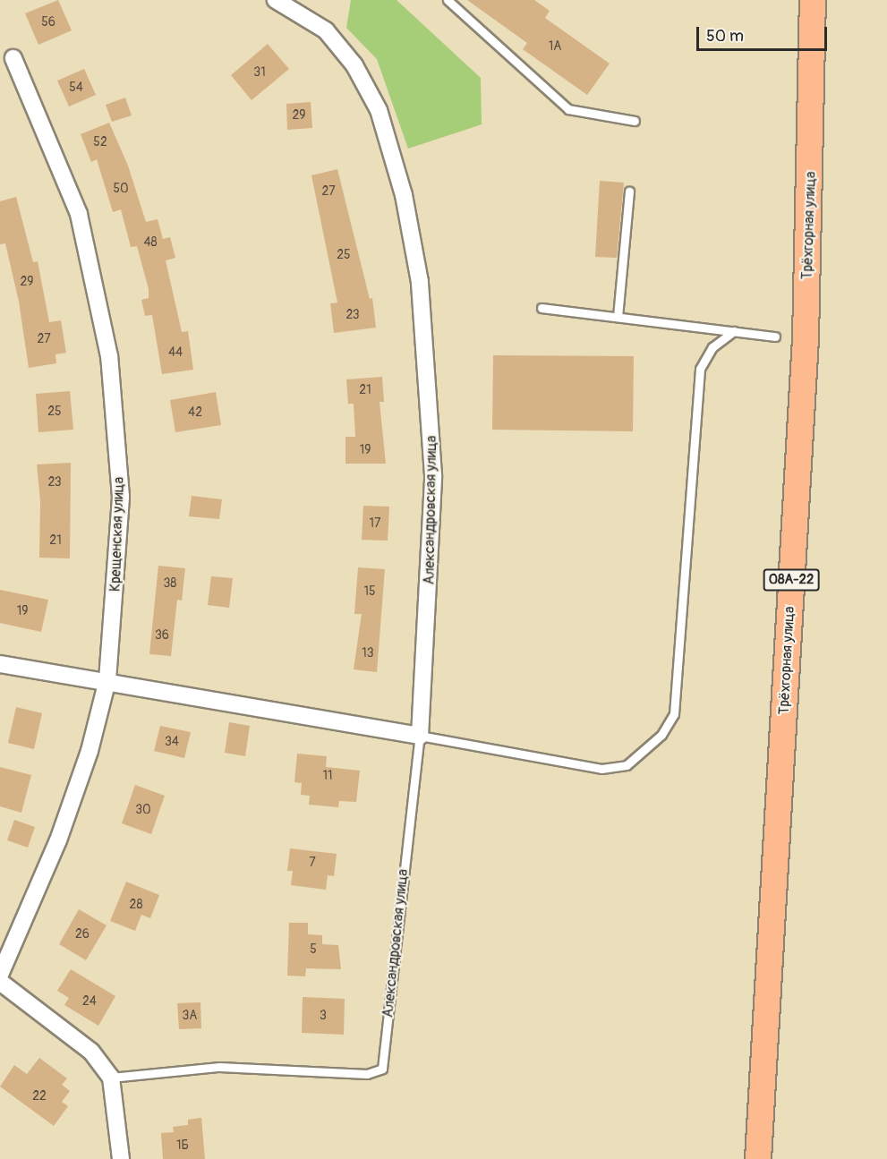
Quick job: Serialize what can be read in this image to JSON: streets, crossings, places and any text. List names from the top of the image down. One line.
{"streets":{"highway":["Трёхгорная улица","08А-22"],"street":["Александровская улица","Крещенская улица"]},"house_numbers":["56","1А","31","54","29","52","50","27","48","25","29","23","27","44","21","25","42","19","23","17","21","38","15","19","36","13","34","11","30","7","28","26","5","24","3А","3","22","1Б"],"scale_bar":"50 m"}
